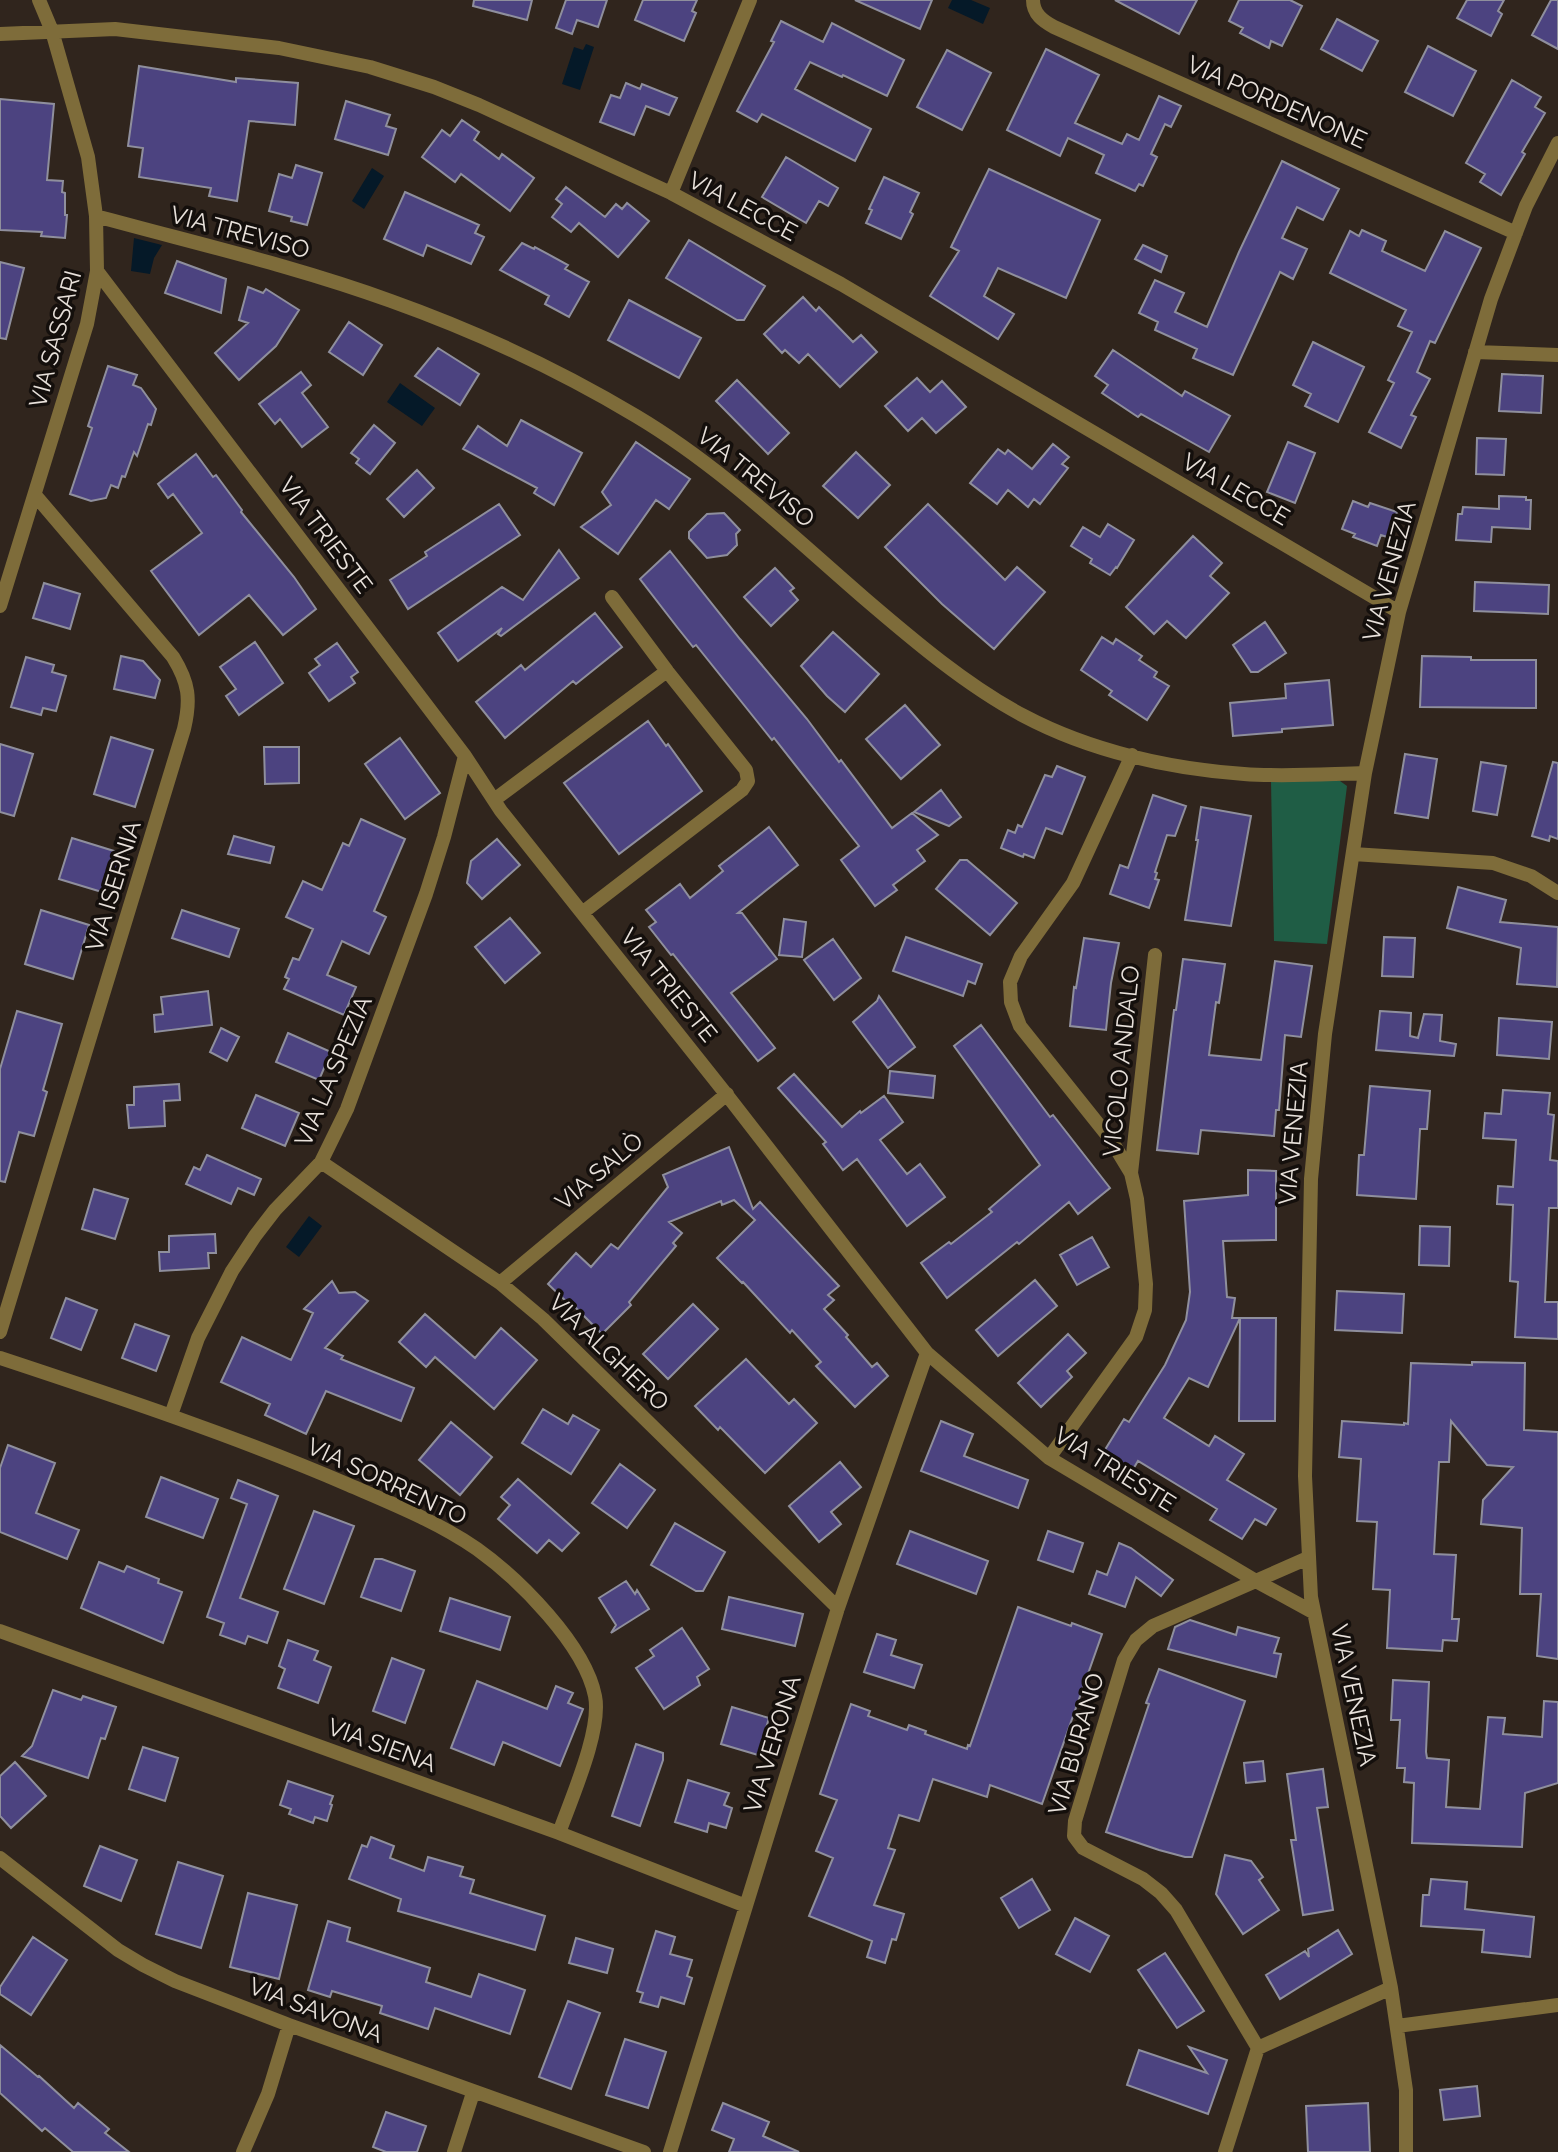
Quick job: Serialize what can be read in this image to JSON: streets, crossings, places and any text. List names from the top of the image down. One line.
{"streets":{"street":["VIA PORDENONE","VIA LECCE","VIA TREVISO","VIA SASSARI","VIA TRIESTE","VIA VENEZIA","VIA ISERNIA","VICOLO ANDALO","VIA LA SPEZIA","VIA SALÒ","VIA ALGHERO","VIA SORRENTO","VIA VERONA","VIA BURANO","VIA SIENA","VIA SAVONA"]},"crossings":[["VIA PORDENONE","VIA VENEZIA"],["VIA LECCE","VIA SASSARI"],["VIA LECCE","VIA VENEZIA"],["VIA TREVISO","VIA SASSARI"],["VIA TREVISO","VIA VENEZIA"],["VIA SASSARI","VIA TRIESTE"],["VIA SASSARI","VIA ISERNIA"],["VIA TRIESTE","VIA VENEZIA"],["VIA TRIESTE","VIA LA SPEZIA"],["VIA TRIESTE","VIA SALÒ"],["VIA TRIESTE","VIA VERONA"],["VIA TRIESTE","VIA BURANO"],["VIA LA SPEZIA","VIA ALGHERO"],["VIA LA SPEZIA","VIA SORRENTO"],["VIA SALÒ","VIA ALGHERO"],["VIA ALGHERO","VIA VERONA"],["VIA SORRENTO","VIA SIENA"],["VIA VERONA","VIA SIENA"]]}
